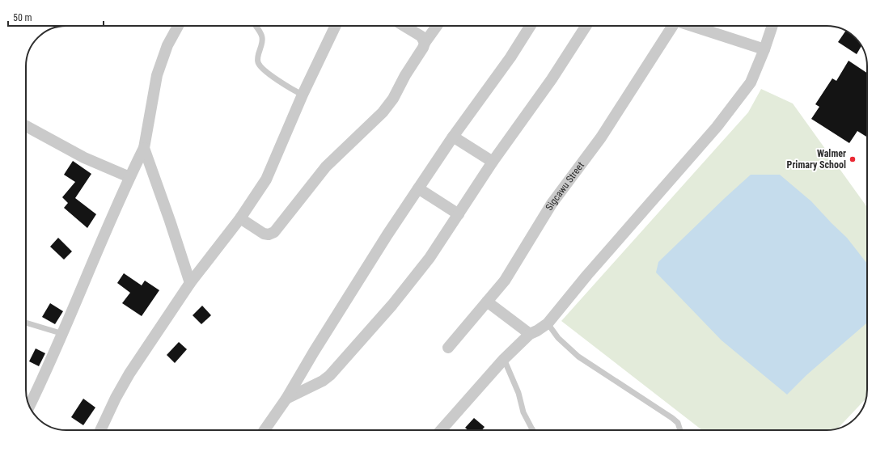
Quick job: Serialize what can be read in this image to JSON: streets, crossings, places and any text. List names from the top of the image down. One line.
{"streets":{"street":["Sigcawu Street"]},"places":["Walmer Primary School"],"scale_bar":"50 m"}
